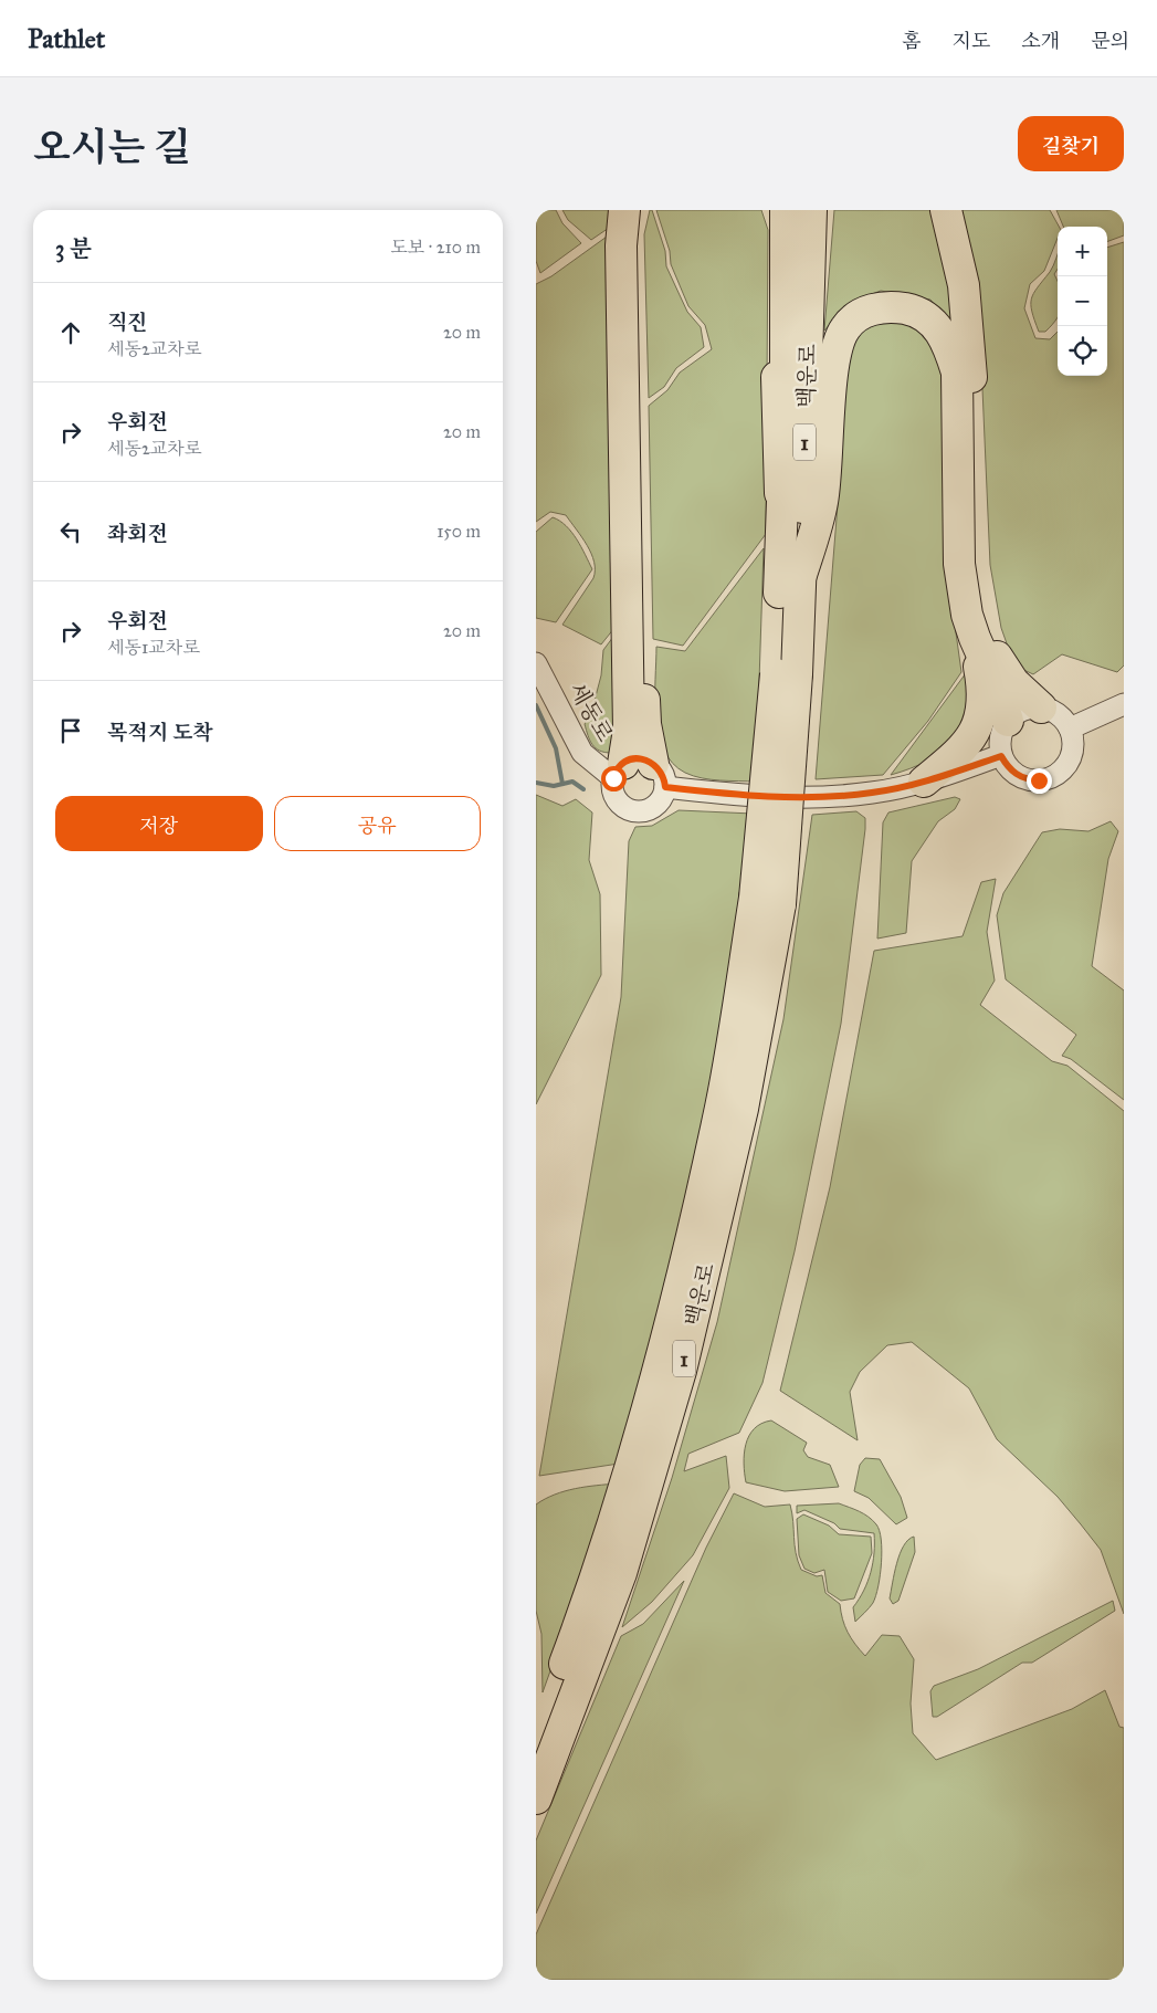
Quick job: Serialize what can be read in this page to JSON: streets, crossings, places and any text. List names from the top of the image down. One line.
{"streets":{"highway":["백운로","1"],"street":["세동로"]},"crossings":[["백운로","1"]],"page":{"header":"Pathlet","nav":["홈","지도","소개","문의"],"title":"오시는 길","buttons":["길찾기",["저장","공유"]],"heading":["3 분","도보 · 210 m"],"map_buttons":["+","−"],"list":[["직진","세동2교차로","20 m"],["우회전","세동2교차로","20 m"],["좌회전","150 m"],["우회전","세동1교차로","20 m"],"목적지 도착"]}}
